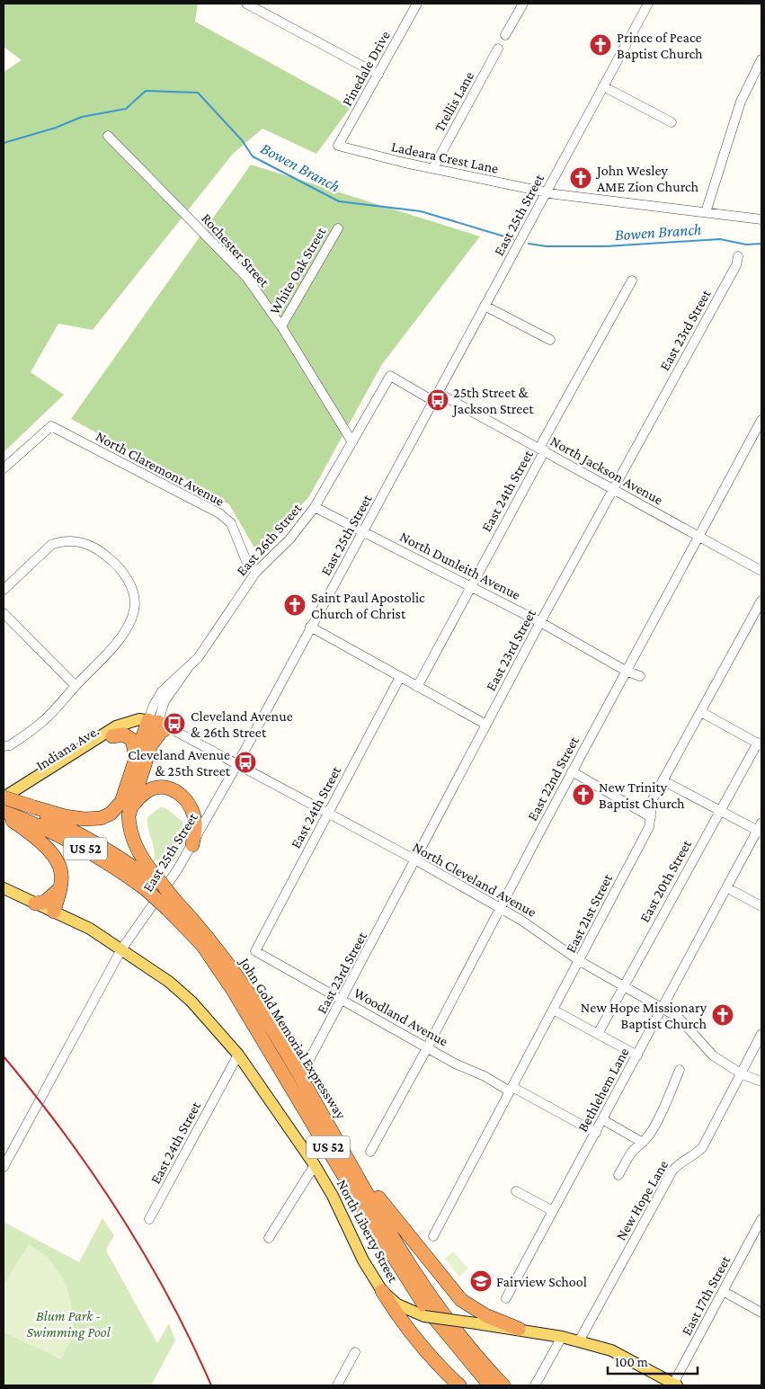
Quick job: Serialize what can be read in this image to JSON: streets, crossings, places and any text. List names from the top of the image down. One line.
{"streets":{"highway":["US 52","John Gold Memorial Expressway"],"main road":["Indiana Ave.","North Liberty Street"],"street":["Pinedale Drive","Trellis Lane","Ladeara Crest Lane","East 25th Street","Rochester Street","White Oak Street","East 23rd Street","North Claremont Avenue","North Jackson Avenue","East 24th Street","East 26th Street","North Dunleith Avenue","East 22nd Street","North Cleveland Avenue","East 20th Street","East 21st Street","Woodland Avenue","Bethlehem Lane","New Hope Lane","East 17th Street"]},"crossings":[["Pinedale Drive","Ladeara Crest Lane"],["Trellis Lane","Ladeara Crest Lane"],["Ladeara Crest Lane","East 25th Street"],["East 25th Street","North Jackson Avenue"],["East 25th Street","North Dunleith Avenue"],["East 25th Street","North Cleveland Avenue"],["East 25th Street","North Liberty Street"],["Rochester Street","White Oak Street"],["Rochester Street","East 26th Street"],["East 23rd Street","North Jackson Avenue"],["East 23rd Street","North Dunleith Avenue"],["East 23rd Street","North Cleveland Avenue"],["East 23rd Street","Woodland Avenue"],["North Claremont Avenue","East 26th Street"],["North Jackson Avenue","East 24th Street"],["North Jackson Avenue","East 26th Street"],["North Jackson Avenue","East 22nd Street"],["East 24th Street","North Dunleith Avenue"],["East 24th Street","North Cleveland Avenue"],["East 24th Street","Woodland Avenue"],["East 24th Street","North Liberty Street"],["East 26th Street","North Dunleith Avenue"],["East 26th Street","Indiana Ave."],["East 26th Street","North Cleveland Avenue"],["North Dunleith Avenue","East 22nd Street"],["Indiana Ave.","North Cleveland Avenue"],["East 22nd Street","North Cleveland Avenue"],["East 22nd Street","Woodland Avenue"],["North Cleveland Avenue","East 20th Street"],["North Cleveland Avenue","East 21st Street"],["North Cleveland Avenue","Bethlehem Lane"],["North Cleveland Avenue","New Hope Lane"],["East 21st Street","Woodland Avenue"],["Woodland Avenue","Bethlehem Lane"],["New Hope Lane","North Liberty Street"],["North Liberty Street","East 17th Street"]],"water":["Bowen Branch"],"parks":["Blum Park - Swimming Pool"],"places":{"church":["Prince of Peace Baptist Church","John Wesley AME Zion Church","Saint Paul Apostolic Church of Christ","New Trinity Baptist Church","New Hope Missionary Baptist Church"],"bus stop":["25th Street & Jackson Street","Cleveland Avenue & 26th Street","Cleveland Avenue & 25th Street"],"school or university":["Fairview School"]},"scale_bar":"100 m"}
